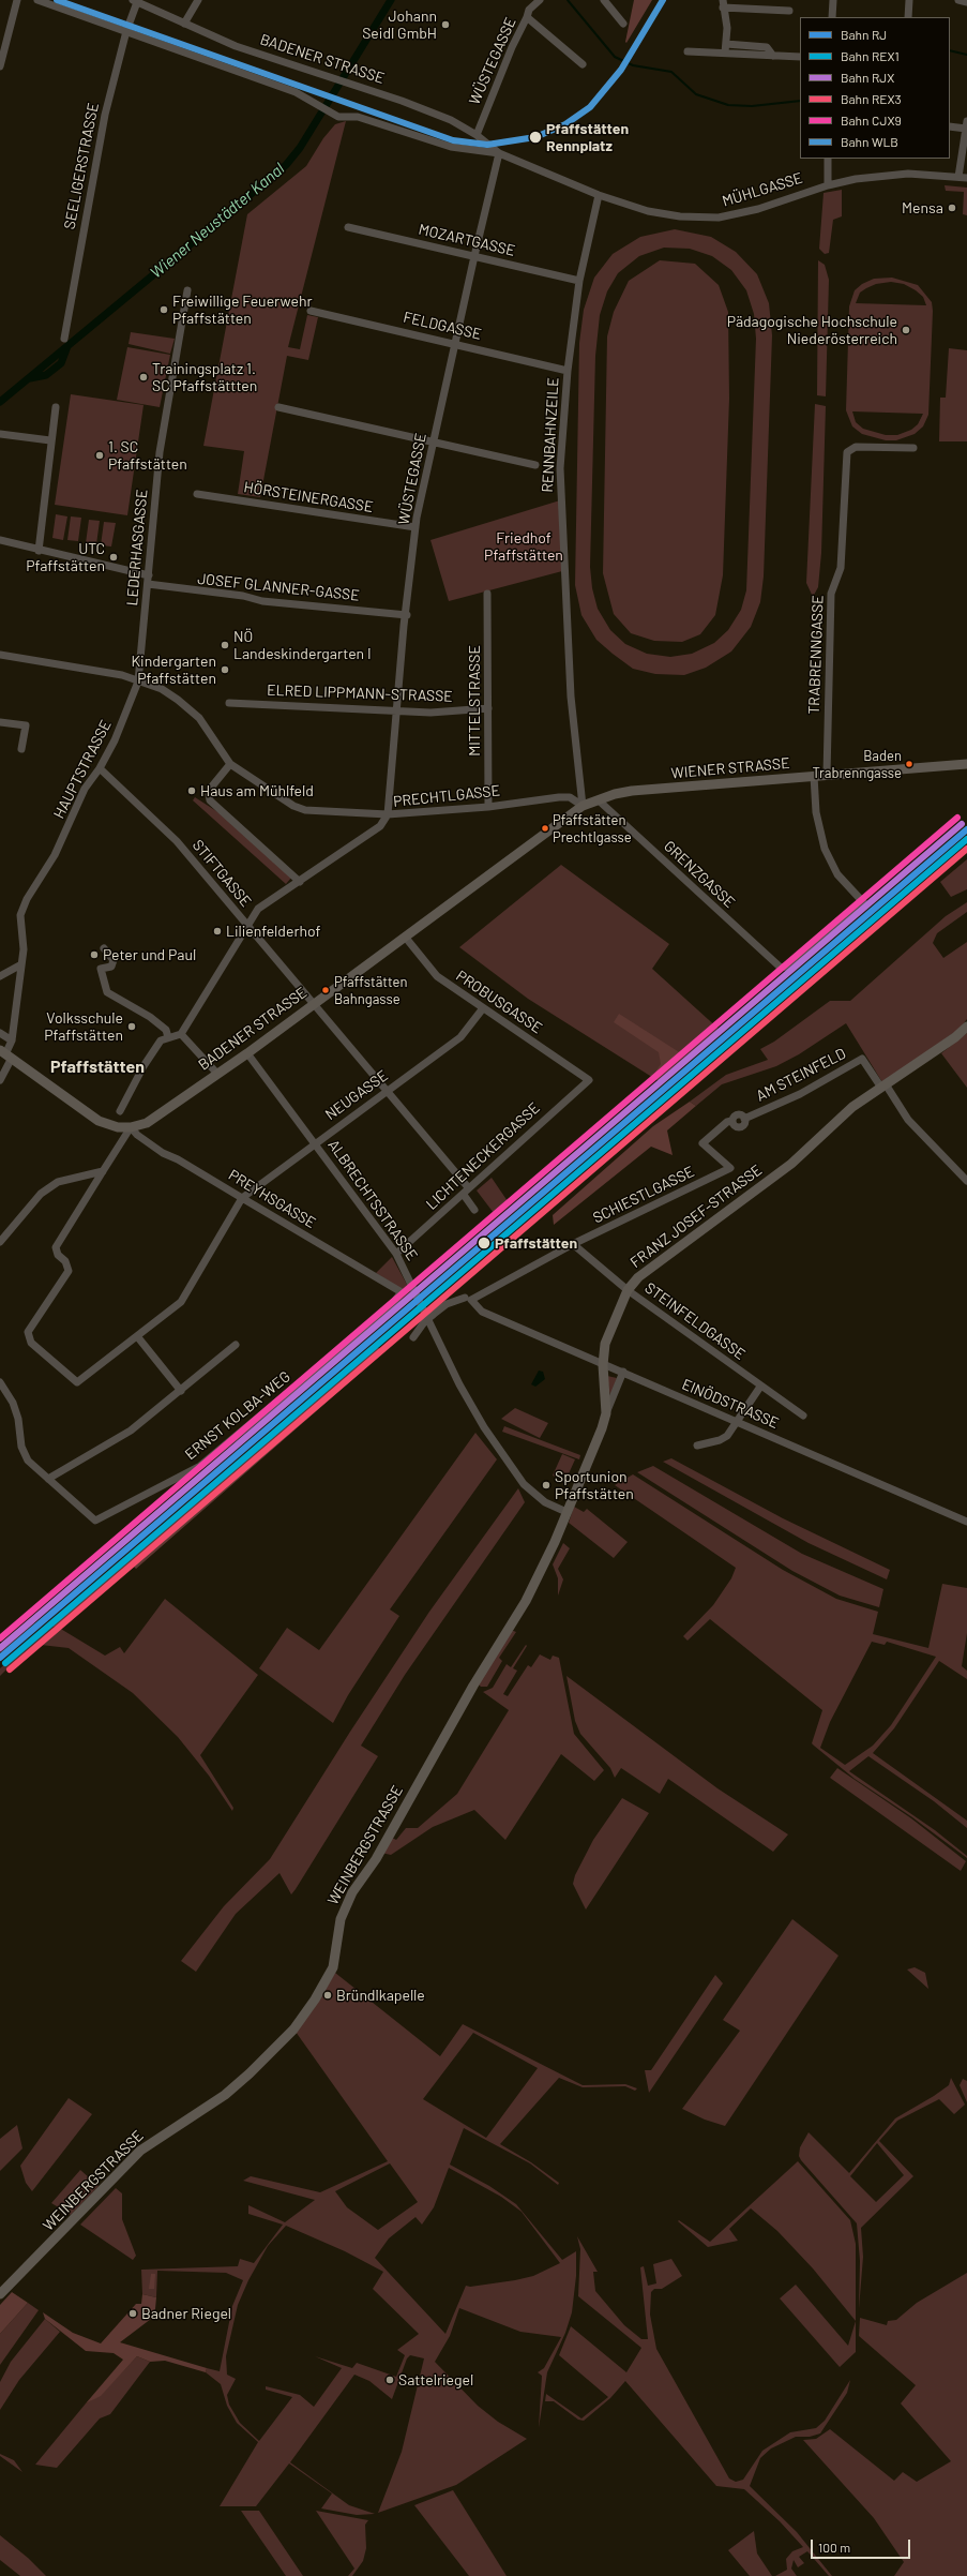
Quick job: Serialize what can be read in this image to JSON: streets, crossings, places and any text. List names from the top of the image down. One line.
{"streets":{"main road":["BADENER STRASSE","WIENER STRASSE","FRANZ JOSEF-STRASSE","WEINBERGSTRASSE"],"street":["WÜSTEGASSE","SEELIGERSTRASSE","MÜHLGASSE","MOZARTGASSE","FELDGASSE","RENNBAHNZEILE","HÖRSTEINERGASSE","LEDERHASGASSE","JOSEF GLANNER-GASSE","TRABRENNGASSE","ELRED LIPPMANN-STRASSE","MITTELSTRASSE","HAUPTSTRASSE","PRECHTLGASSE","STIFTGASSE","GRENZGASSE","PROBUSGASSE","AM STEINFELD","NEUGASSE","LICHTENECKERGASSE","SCHIESTLGASSE","PREYHSGASSE","ALBRECHTSSTRASSE","STEINFELDGASSE","EINÖDSTRASSE","ERNST KOLBA-WEG"]},"crossings":[["BADENER STRASSE","WÜSTEGASSE"],["BADENER STRASSE","SEELIGERSTRASSE"],["BADENER STRASSE","MÜHLGASSE"],["BADENER STRASSE","RENNBAHNZEILE"],["BADENER STRASSE","WIENER STRASSE"],["BADENER STRASSE","HAUPTSTRASSE"],["BADENER STRASSE","PRECHTLGASSE"],["BADENER STRASSE","STIFTGASSE"],["BADENER STRASSE","GRENZGASSE"],["BADENER STRASSE","PROBUSGASSE"],["BADENER STRASSE","PREYHSGASSE"],["BADENER STRASSE","ALBRECHTSSTRASSE"],["WÜSTEGASSE","MÜHLGASSE"],["WÜSTEGASSE","MOZARTGASSE"],["WÜSTEGASSE","FELDGASSE"],["WÜSTEGASSE","HÖRSTEINERGASSE"],["WÜSTEGASSE","JOSEF GLANNER-GASSE"],["WÜSTEGASSE","ELRED LIPPMANN-STRASSE"],["WÜSTEGASSE","PRECHTLGASSE"],["MÜHLGASSE","RENNBAHNZEILE"],["MOZARTGASSE","RENNBAHNZEILE"],["FELDGASSE","RENNBAHNZEILE"],["RENNBAHNZEILE","PRECHTLGASSE"],["LEDERHASGASSE","JOSEF GLANNER-GASSE"],["LEDERHASGASSE","HAUPTSTRASSE"],["TRABRENNGASSE","WIENER STRASSE"],["ELRED LIPPMANN-STRASSE","MITTELSTRASSE"],["MITTELSTRASSE","PRECHTLGASSE"],["WIENER STRASSE","GRENZGASSE"],["HAUPTSTRASSE","STIFTGASSE"],["PRECHTLGASSE","STIFTGASSE"],["STIFTGASSE","NEUGASSE"],["STIFTGASSE","LICHTENECKERGASSE"],["PROBUSGASSE","NEUGASSE"],["PROBUSGASSE","LICHTENECKERGASSE"],["AM STEINFELD","SCHIESTLGASSE"],["AM STEINFELD","FRANZ JOSEF-STRASSE"],["NEUGASSE","PREYHSGASSE"],["NEUGASSE","ALBRECHTSSTRASSE"],["LICHTENECKERGASSE","ALBRECHTSSTRASSE"],["SCHIESTLGASSE","STEINFELDGASSE"],["SCHIESTLGASSE","EINÖDSTRASSE"],["PREYHSGASSE","ERNST KOLBA-WEG"],["ALBRECHTSSTRASSE","FRANZ JOSEF-STRASSE"],["ALBRECHTSSTRASSE","WEINBERGSTRASSE"],["FRANZ JOSEF-STRASSE","STEINFELDGASSE"],["FRANZ JOSEF-STRASSE","EINÖDSTRASSE"],["FRANZ JOSEF-STRASSE","WEINBERGSTRASSE"]],"districts":["Pfaffstätten"],"water":["Wiener Neustädter Kanal"],"parks":["Friedhof Pfaffstätten"],"places":["Johann Seidl GmbH","Pfaffstätten Rennplatz","Mensa","Freiwillige Feuerwehr Pfaffstätten","Pädagogische Hochschule Niederösterreich","Trainingsplatz 1. SC Pfaffstättten","1. SC Pfaffstätten","UTC Pfaffstätten","NÖ Landeskindergarten I","Kindergarten Pfaffstätten","Baden Trabrenngasse","Haus am Mühlfeld","Pfaffstätten Prechtlgasse","Lilienfelderhof","Peter und Paul","Pfaffstätten Bahngasse","Volksschule Pfaffstätten","Pfaffstätten","Sportunion Pfaffstätten","Bründlkapelle","Badner Riegel","Sattelriegel"],"lines":["rail line WLB","rail line CJX9","rail line RJX","rail line RJ","rail line REX1","rail line REX3"],"legend":["Bahn RJ","Bahn REX1","Bahn RJX","Bahn REX3","Bahn CJX9","Bahn WLB"],"scale_bar":"100 m"}
